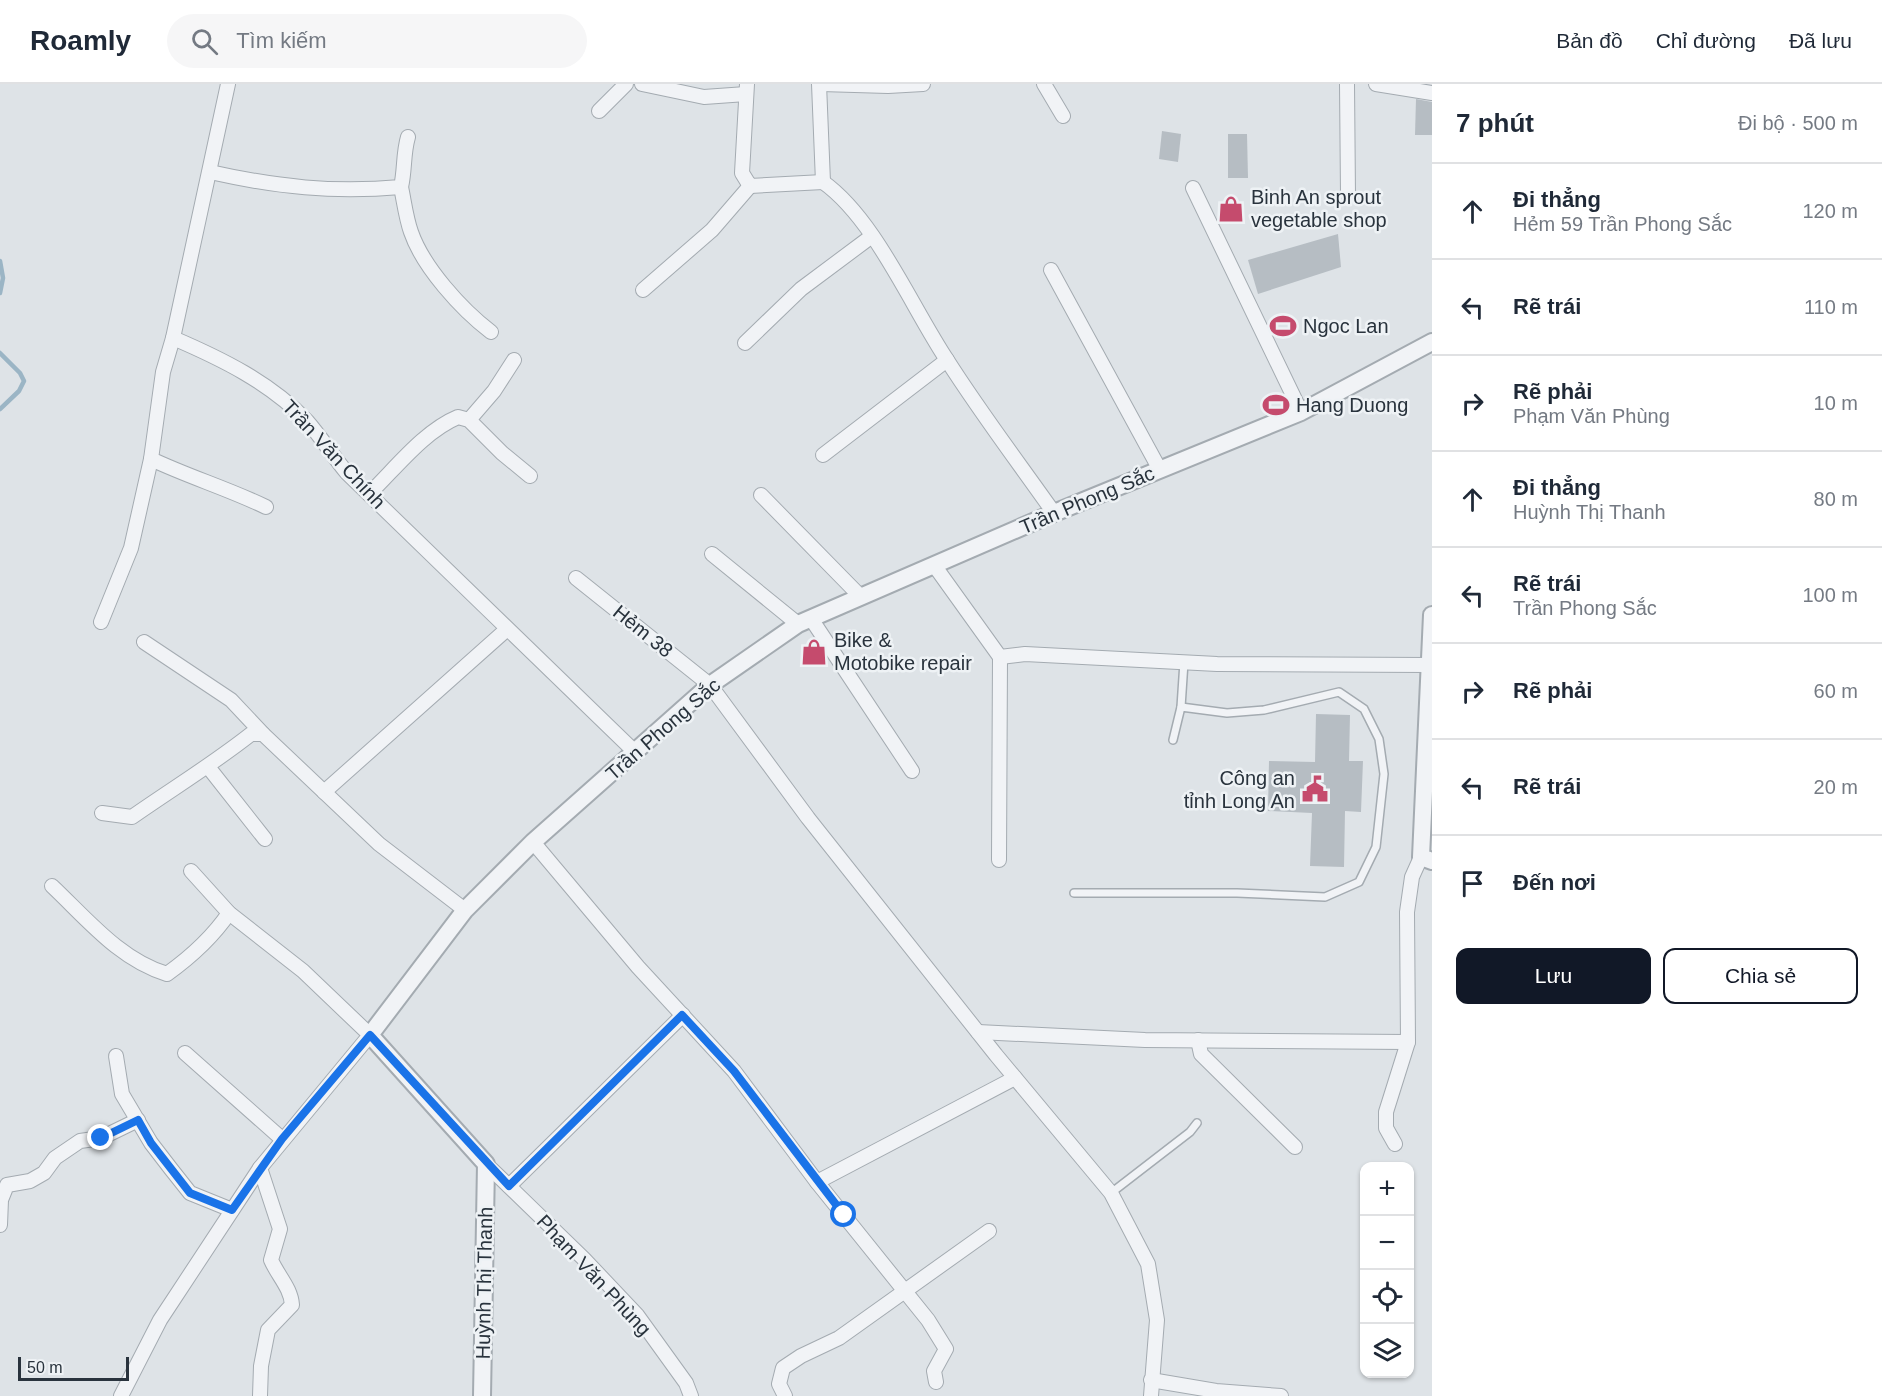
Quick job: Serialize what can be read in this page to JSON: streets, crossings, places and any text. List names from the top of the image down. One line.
{"streets":{"street":["Trần Văn Chính","Trần Phong Sắc","Hẻm 38","Phạm Văn Phùng","Huỳnh Thị Thanh"]},"crossings":[["Trần Văn Chính","Trần Phong Sắc"],["Trần Phong Sắc","Hẻm 38"],["Phạm Văn Phùng","Huỳnh Thị Thanh"]],"places":{"shop":["Binh An sprout vegetable shop","Bike & Motobike repair"],"sports":["Ngoc Lan","Hang Duong"],"public building":["Công an tỉnh Long An"]},"scale_bar":"50 m","page":{"header":"Roamly","search":"Tìm kiếm","nav":["Bản đồ","Chỉ đường","Đã lưu"],"heading":["7 phút","Đi bộ · 500 m"],"list":[["Đi thẳng","Hẻm 59 Trần Phong Sắc","120 m"],["Rẽ trái","110 m"],["Rẽ phải","Phạm Văn Phùng","10 m"],["Đi thẳng","Huỳnh Thị Thanh","80 m"],["Rẽ trái","Trần Phong Sắc","100 m"],["Rẽ phải","60 m"],["Rẽ trái","20 m"],"Đến nơi"],"buttons":["Lưu","Chia sẻ"],"map_buttons":["+","−"],"scale":"50 m"}}
